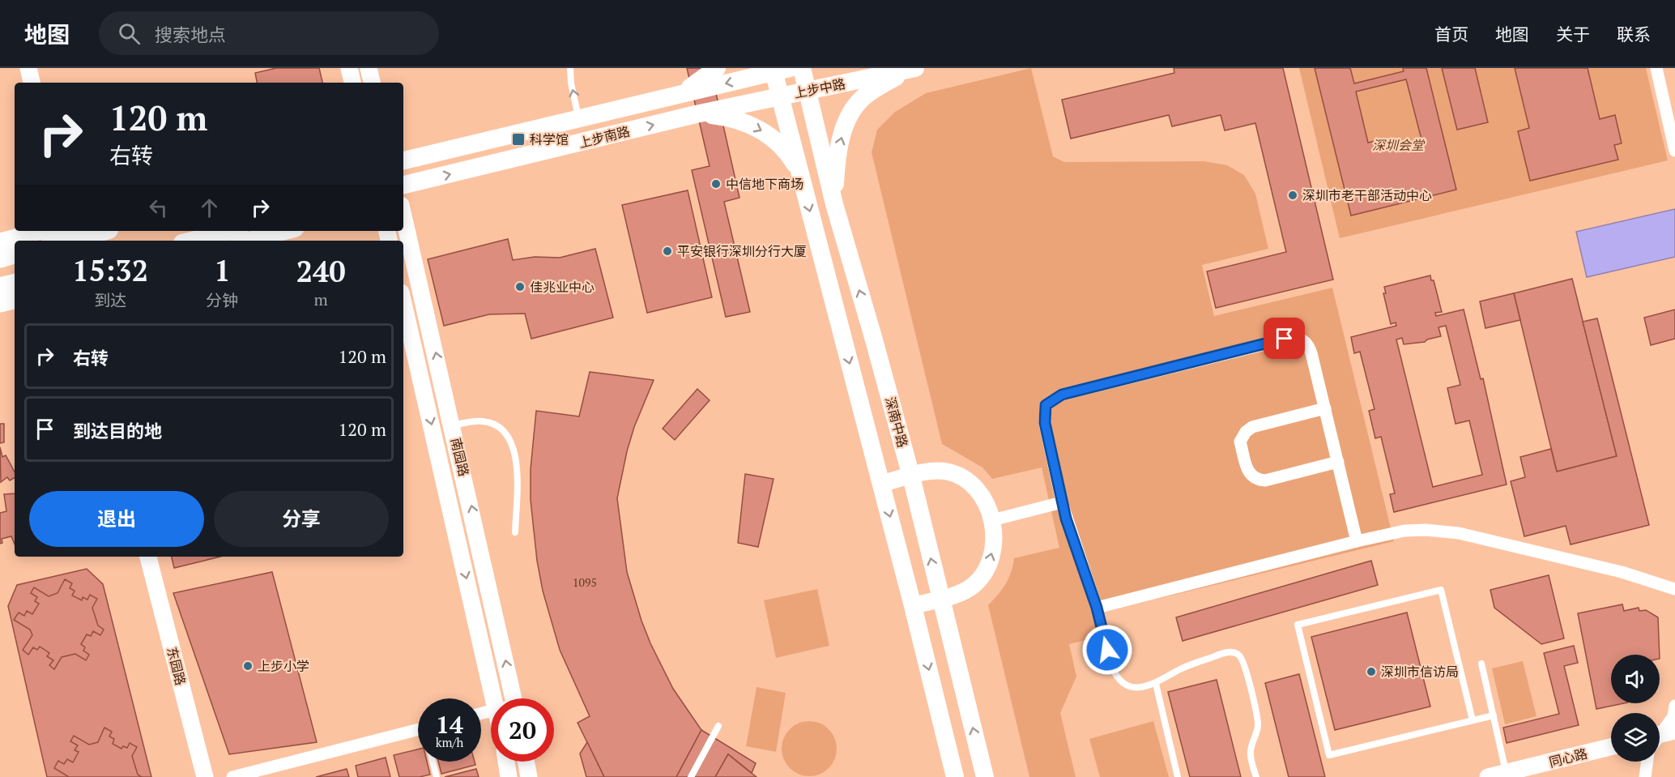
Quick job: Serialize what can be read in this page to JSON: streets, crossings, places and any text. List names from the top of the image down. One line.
{"streets":{"main road":["上步中路","上步南路","深南中路"],"street":["南园路","东园路","同心路"]},"crossings":[["上步中路","上步南路"],["上步中路","深南中路"]],"parks":["深圳会堂"],"places":{"transit":["科学馆"],"other":["中信地下商场","深圳市老干部活动中心","平安银行深圳分行大厦","佳兆业中心","上步小学","深圳市信访局"]},"house_numbers":["1095"],"page":{"header":"地图","search":"搜索地点","nav":["首页","地图","关于","联系"],"turn":["120 m","右转"],"eta":["15:32","到达","1","分钟","240","m"],"list":[{"name":"右转","value":"120 m"},{"name":"到达目的地","value":"120 m"}],"buttons":["退出","分享"],"speed":"14 km/h","limit":"20"}}
